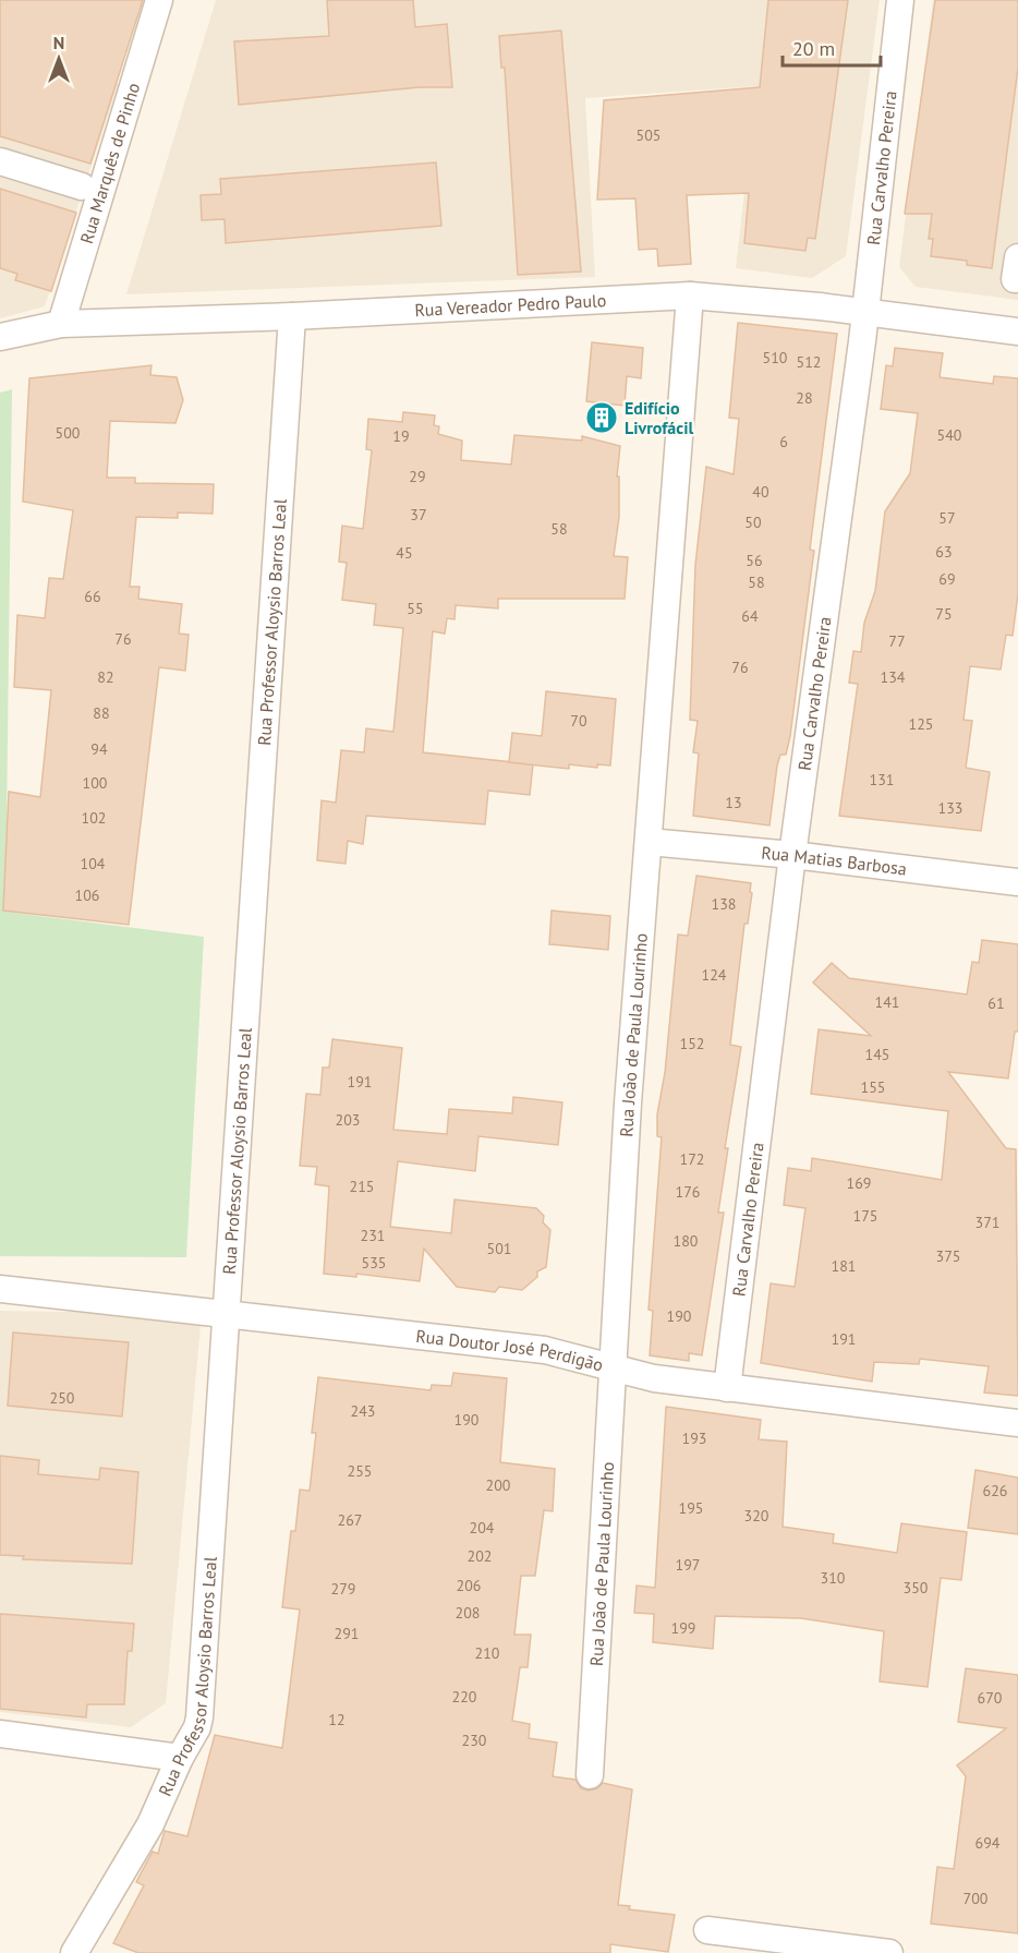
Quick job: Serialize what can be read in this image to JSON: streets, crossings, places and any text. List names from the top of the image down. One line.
{"streets":{"street":["Rua Marquês de Pinho","Rua Carvalho Pereira","Rua Vereador Pedro Paulo","Rua Professor Aloysio Barros Leal","Rua Matias Barbosa","Rua João de Paula Lourinho","Rua Doutor José Perdigão"]},"crossings":[["Rua Marquês de Pinho","Rua Vereador Pedro Paulo"],["Rua Carvalho Pereira","Rua Vereador Pedro Paulo"],["Rua Carvalho Pereira","Rua Matias Barbosa"],["Rua Carvalho Pereira","Rua Doutor José Perdigão"],["Rua Vereador Pedro Paulo","Rua Professor Aloysio Barros Leal"],["Rua Vereador Pedro Paulo","Rua João de Paula Lourinho"],["Rua Professor Aloysio Barros Leal","Rua Doutor José Perdigão"],["Rua Matias Barbosa","Rua João de Paula Lourinho"],["Rua João de Paula Lourinho","Rua Doutor José Perdigão"]],"places":{"building":["Edifício Livrofácil"]},"house_numbers":["505","510","512","28","500","540","19","6","29","40","37","57","50","58","63","45","56","69","58","66","55","75","64","76","77","76","82","134","88","70","125","94","131","100","13","133","102","104","106","138","124","141","61","152","145","191","155","203","172","169","215","176","175","371","231","180","501","375","535","181","190","191","250","243","190","193","255","200","626","195","320","267","204","202","197","310","206","350","279","208","199","291","210","220","670","12","230","694","700"],"scale_bar":"20 m","north":"top"}
